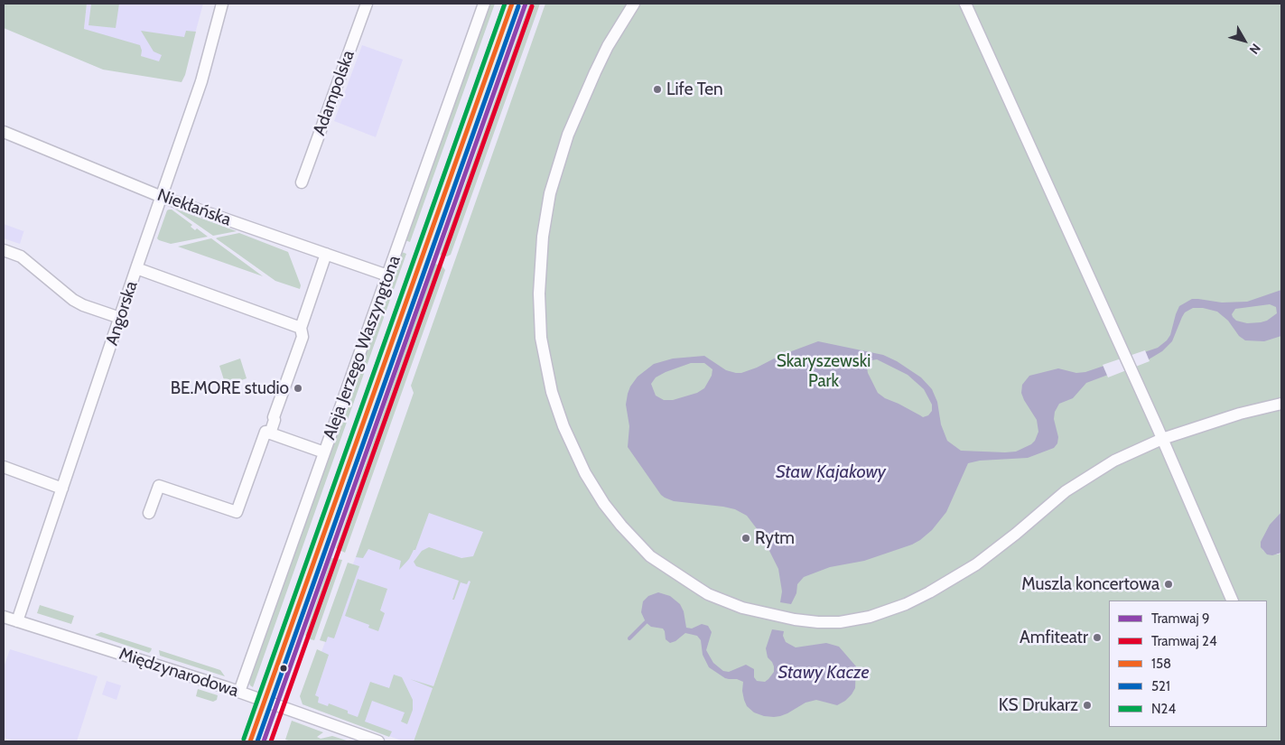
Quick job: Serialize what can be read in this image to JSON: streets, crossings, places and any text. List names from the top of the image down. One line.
{"streets":{"main road":["Aleja Jerzego Waszyngtona"],"street":["Adampolska","Niekłańska","Angorska","Międzynarodowa"]},"crossings":[["Niekłańska","Angorska"],["Niekłańska","Aleja Jerzego Waszyngtona"],["Angorska","Międzynarodowa"],["Aleja Jerzego Waszyngtona","Międzynarodowa"]],"water":["Staw Kajakowy","Stawy Kacze"],"parks":["Skaryszewski Park"],"places":["Life Ten","BE.MORE studio","Rytm","Muszla koncertowa","Amfiteatr","KS Drukarz"],"lines":["tram line 9","transit line 158","transit line N24","tram line 24","transit line 521"],"legend":["Tramwaj 9","Tramwaj 24","158","521","N24"],"north":"bottom right"}
